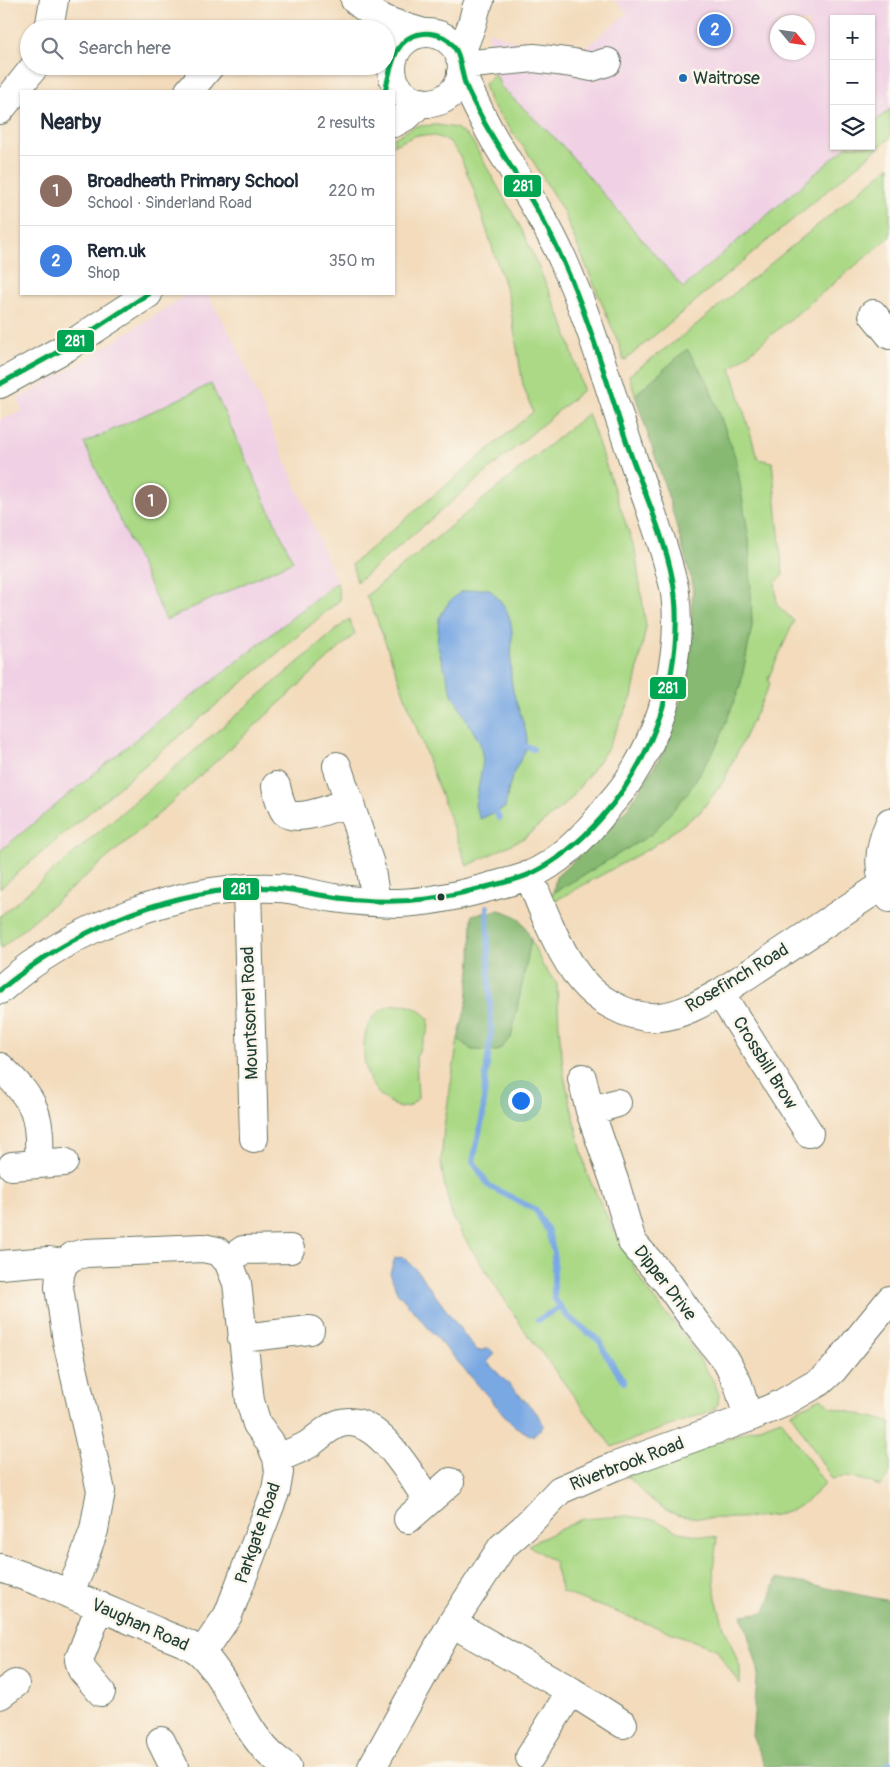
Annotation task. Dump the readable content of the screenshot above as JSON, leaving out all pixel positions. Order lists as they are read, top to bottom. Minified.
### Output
{"streets":{"street":["Rosefinch Road","Mountsorrel Road","Crossbill Brow","Dipper Drive","Riverbrook Road","Parkgate Road","Vaughan Road"]},"crossings":[["Rosefinch Road","Crossbill Brow"],["Dipper Drive","Riverbrook Road"],["Parkgate Road","Vaughan Road"]],"places":["Waitrose"],"lines":["transit line 281"],"north":"bottom right","page":{"pins":["2","1"],"map_buttons":["+","−"],"search":"Search here","heading":["Nearby","2 results"],"list":[{"mark":"1","name":"Broadheath Primary School","note":"School · Sinderland Road","value":"220 m"},{"mark":"2","name":"Rem.uk","note":"Shop","value":"350 m"}]}}
